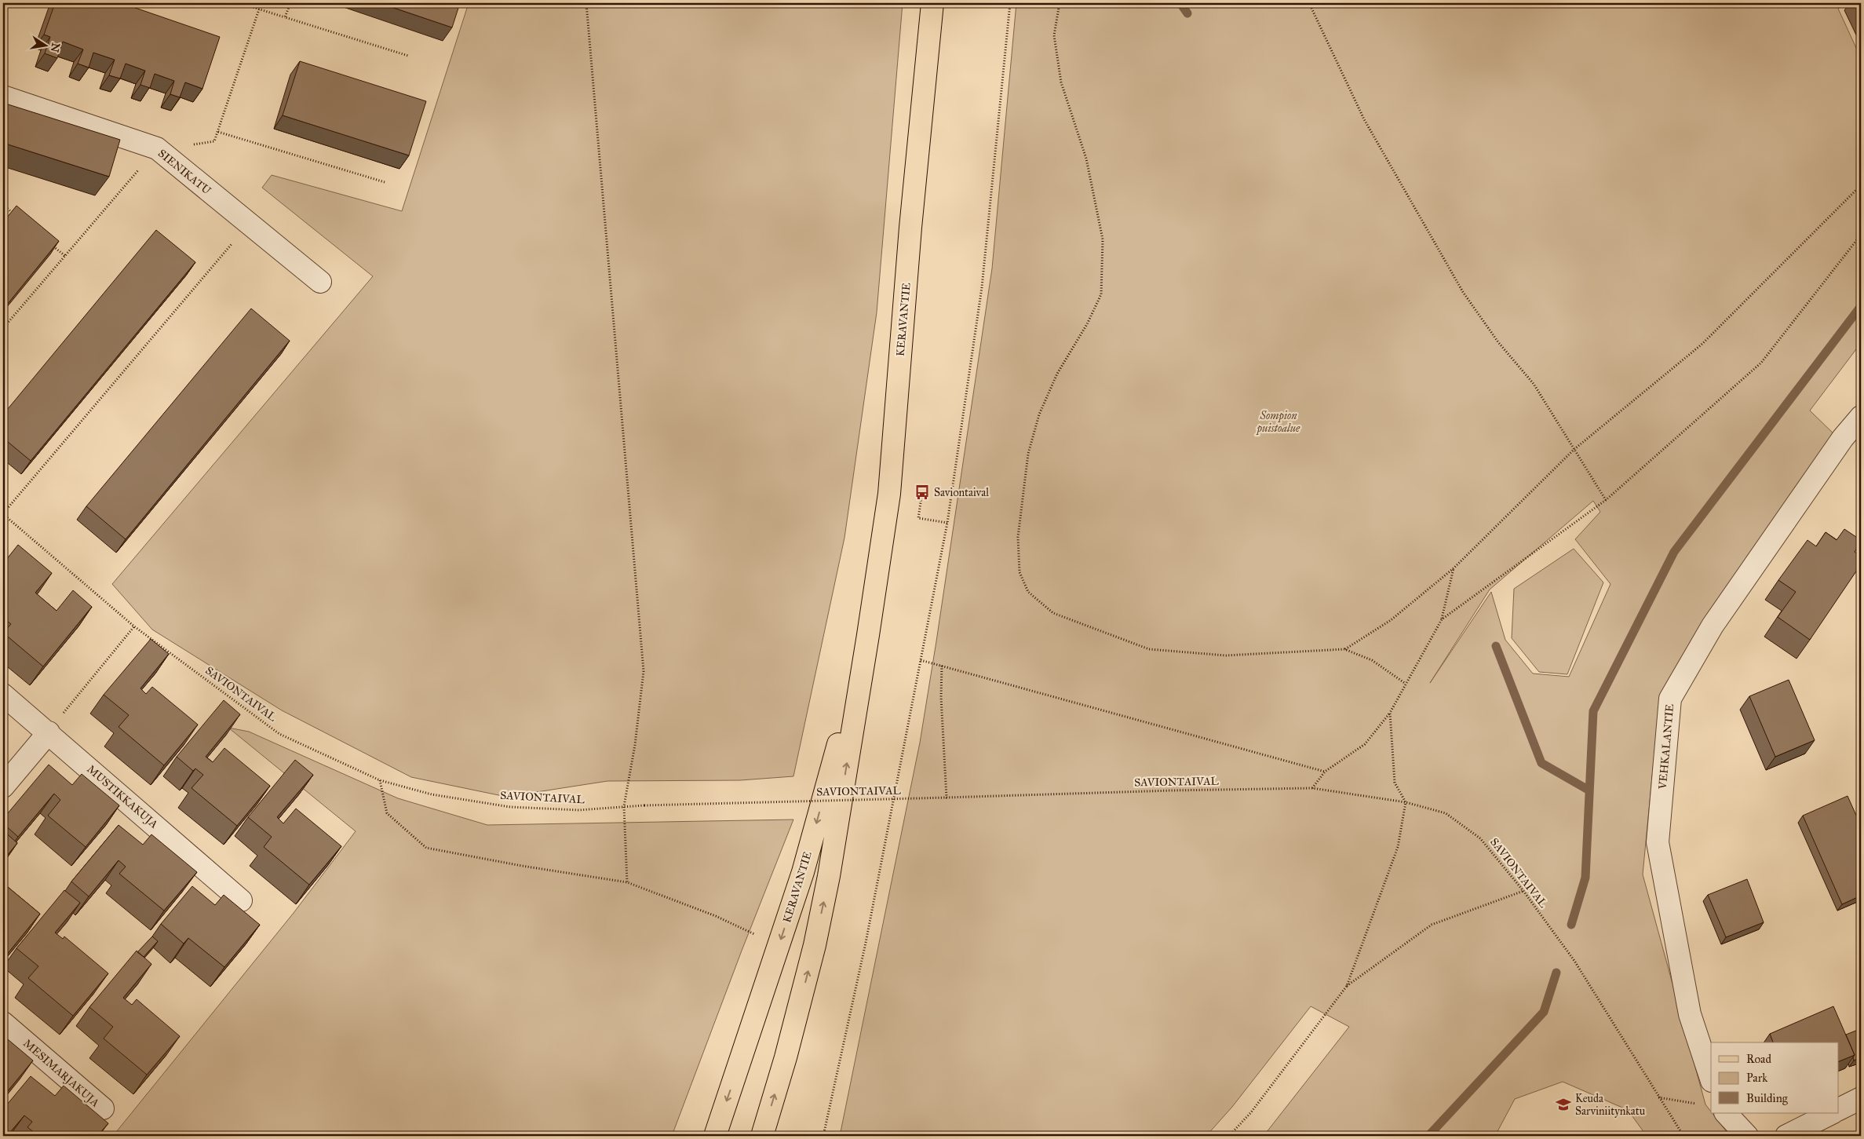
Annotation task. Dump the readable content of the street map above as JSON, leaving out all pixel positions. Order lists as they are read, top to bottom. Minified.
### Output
{"streets":{"main road":["KERAVANTIE"],"street":["SIENIKATU","VEHKALANTIE","MUSTIKKAKUJA","MESIMARJAKUJA"],"path":["SAVIONTAIVAL"]},"parks":["Sompion puistoalue"],"places":{"bus stop":["Saviontaival"],"school or university":["Keuda Sarviniitynkatu"]},"legend":["Road","Park","Building"],"north":"right"}
